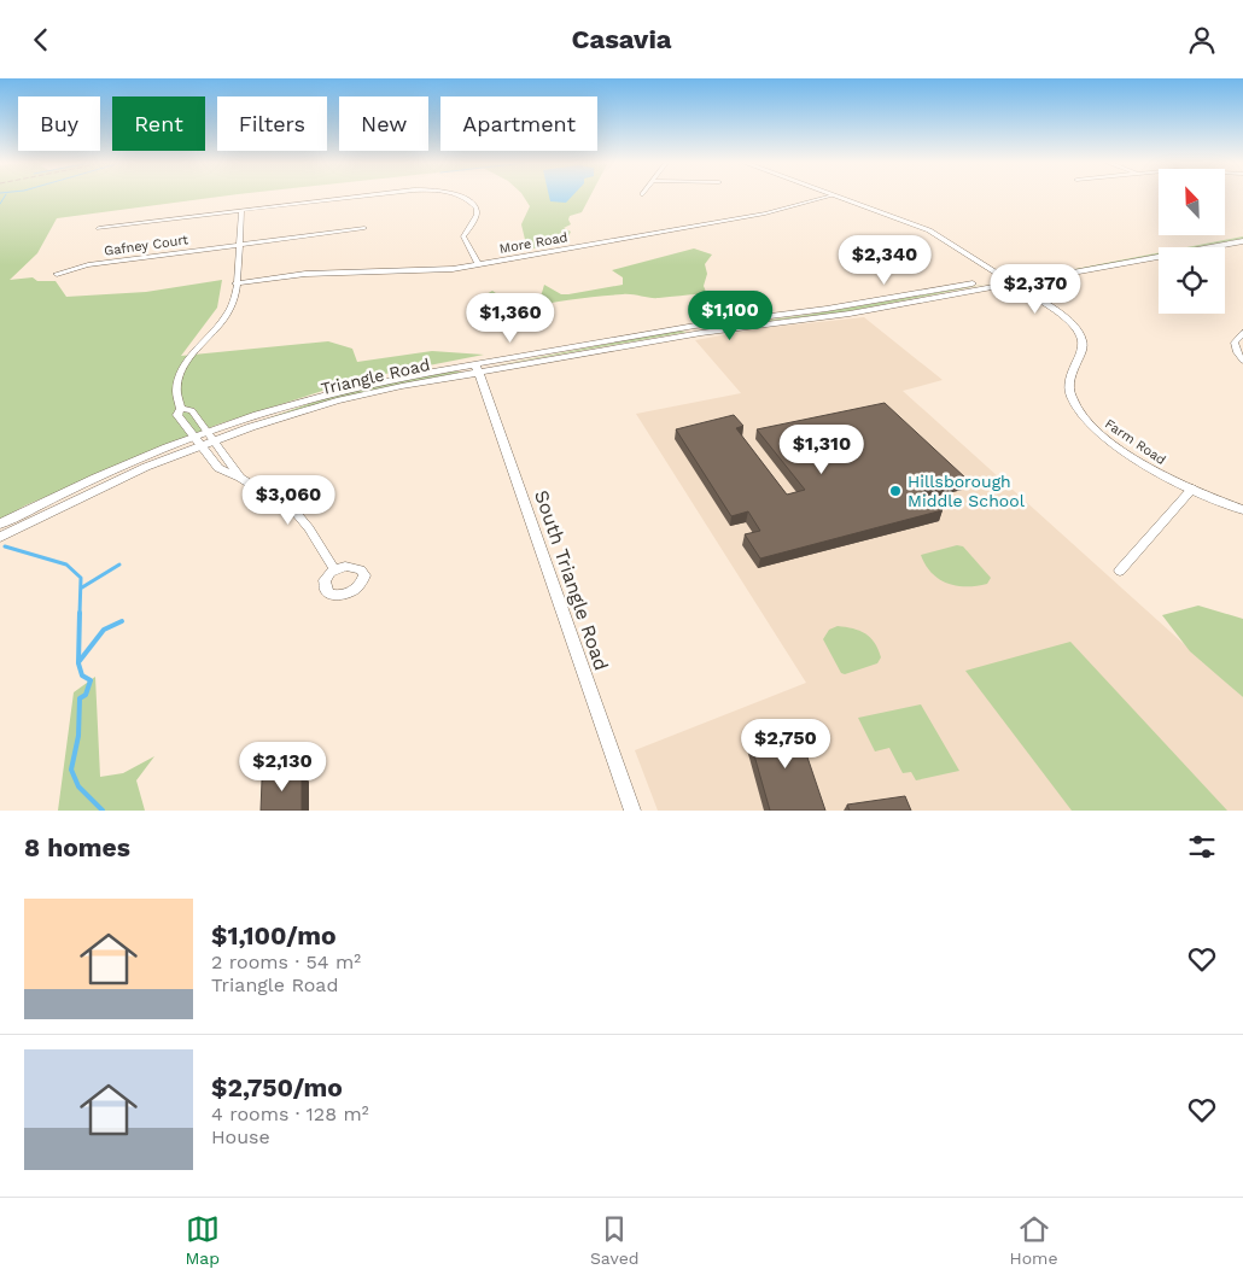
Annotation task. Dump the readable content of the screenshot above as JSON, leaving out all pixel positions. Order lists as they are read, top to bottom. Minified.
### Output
{"streets":{"street":["More Road","Gafney Court","Triangle Road","Farm Road","South Triangle Road"]},"crossings":[["Triangle Road","Farm Road"],["Triangle Road","South Triangle Road"]],"places":["Hillsborough Middle School"],"north":"top left","page":{"header":"Casavia","chip":["Buy","Rent","Filters","New","Apartment"],"price":["$2,340","$2,370","$1,100","$1,360","$1,310","$3,060","$2,750","$2,130"],"heading":"8 homes","list":[{"name":"$1,100/mo","note":"2 rooms · 54 m² · Triangle Road"},{"name":"$2,750/mo","note":"4 rooms · 128 m² · House"}],"tabs":["Map","Saved","Home"]}}
